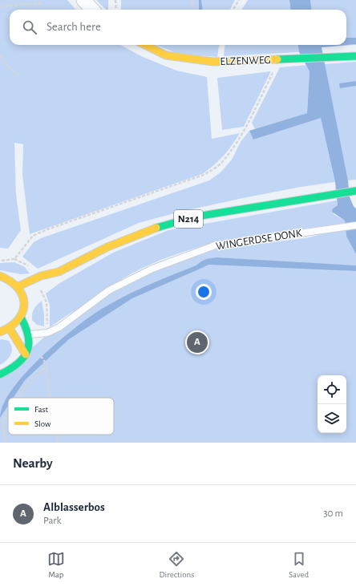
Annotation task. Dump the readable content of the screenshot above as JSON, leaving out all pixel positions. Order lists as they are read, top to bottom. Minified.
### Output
{"streets":{"main road":["ELZENWEG","N214"],"lane":["WINGERDSE DONK"]},"legend":["Fast","Slow"],"page":{"search":"Search here","pins":"A","heading":"Nearby","list":[{"mark":"A","name":"Alblasserbos","note":"Park","value":"30 m"}],"nav":["Map","Directions","Saved"]}}
